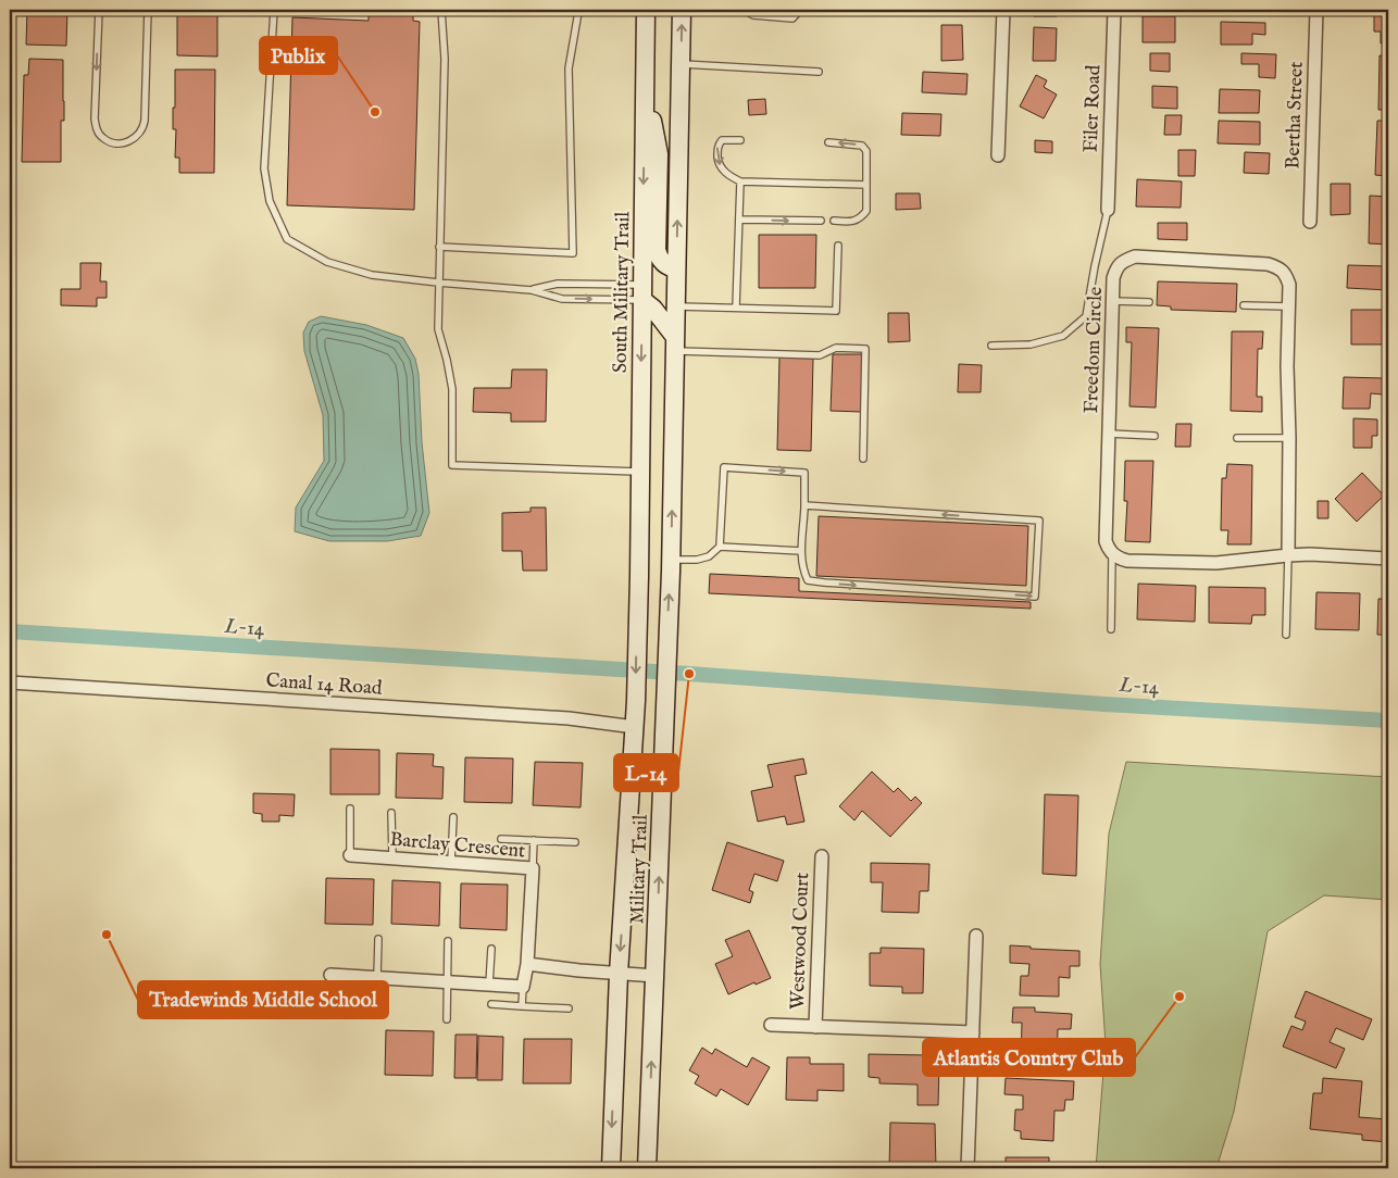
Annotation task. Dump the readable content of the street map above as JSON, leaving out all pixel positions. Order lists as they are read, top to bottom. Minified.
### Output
{"streets":{"main road":["South Military Trail","Military Trail"],"street":["Filer Road","Bertha Street","Freedom Circle","Canal 14 Road","Barclay Crescent","Westwood Court"]},"crossings":[["South Military Trail","Military Trail"],["Canal 14 Road","Military Trail"]],"water":["L-14"],"places":["Publix","L-14","Tradewinds Middle School","Atlantis Country Club"]}
